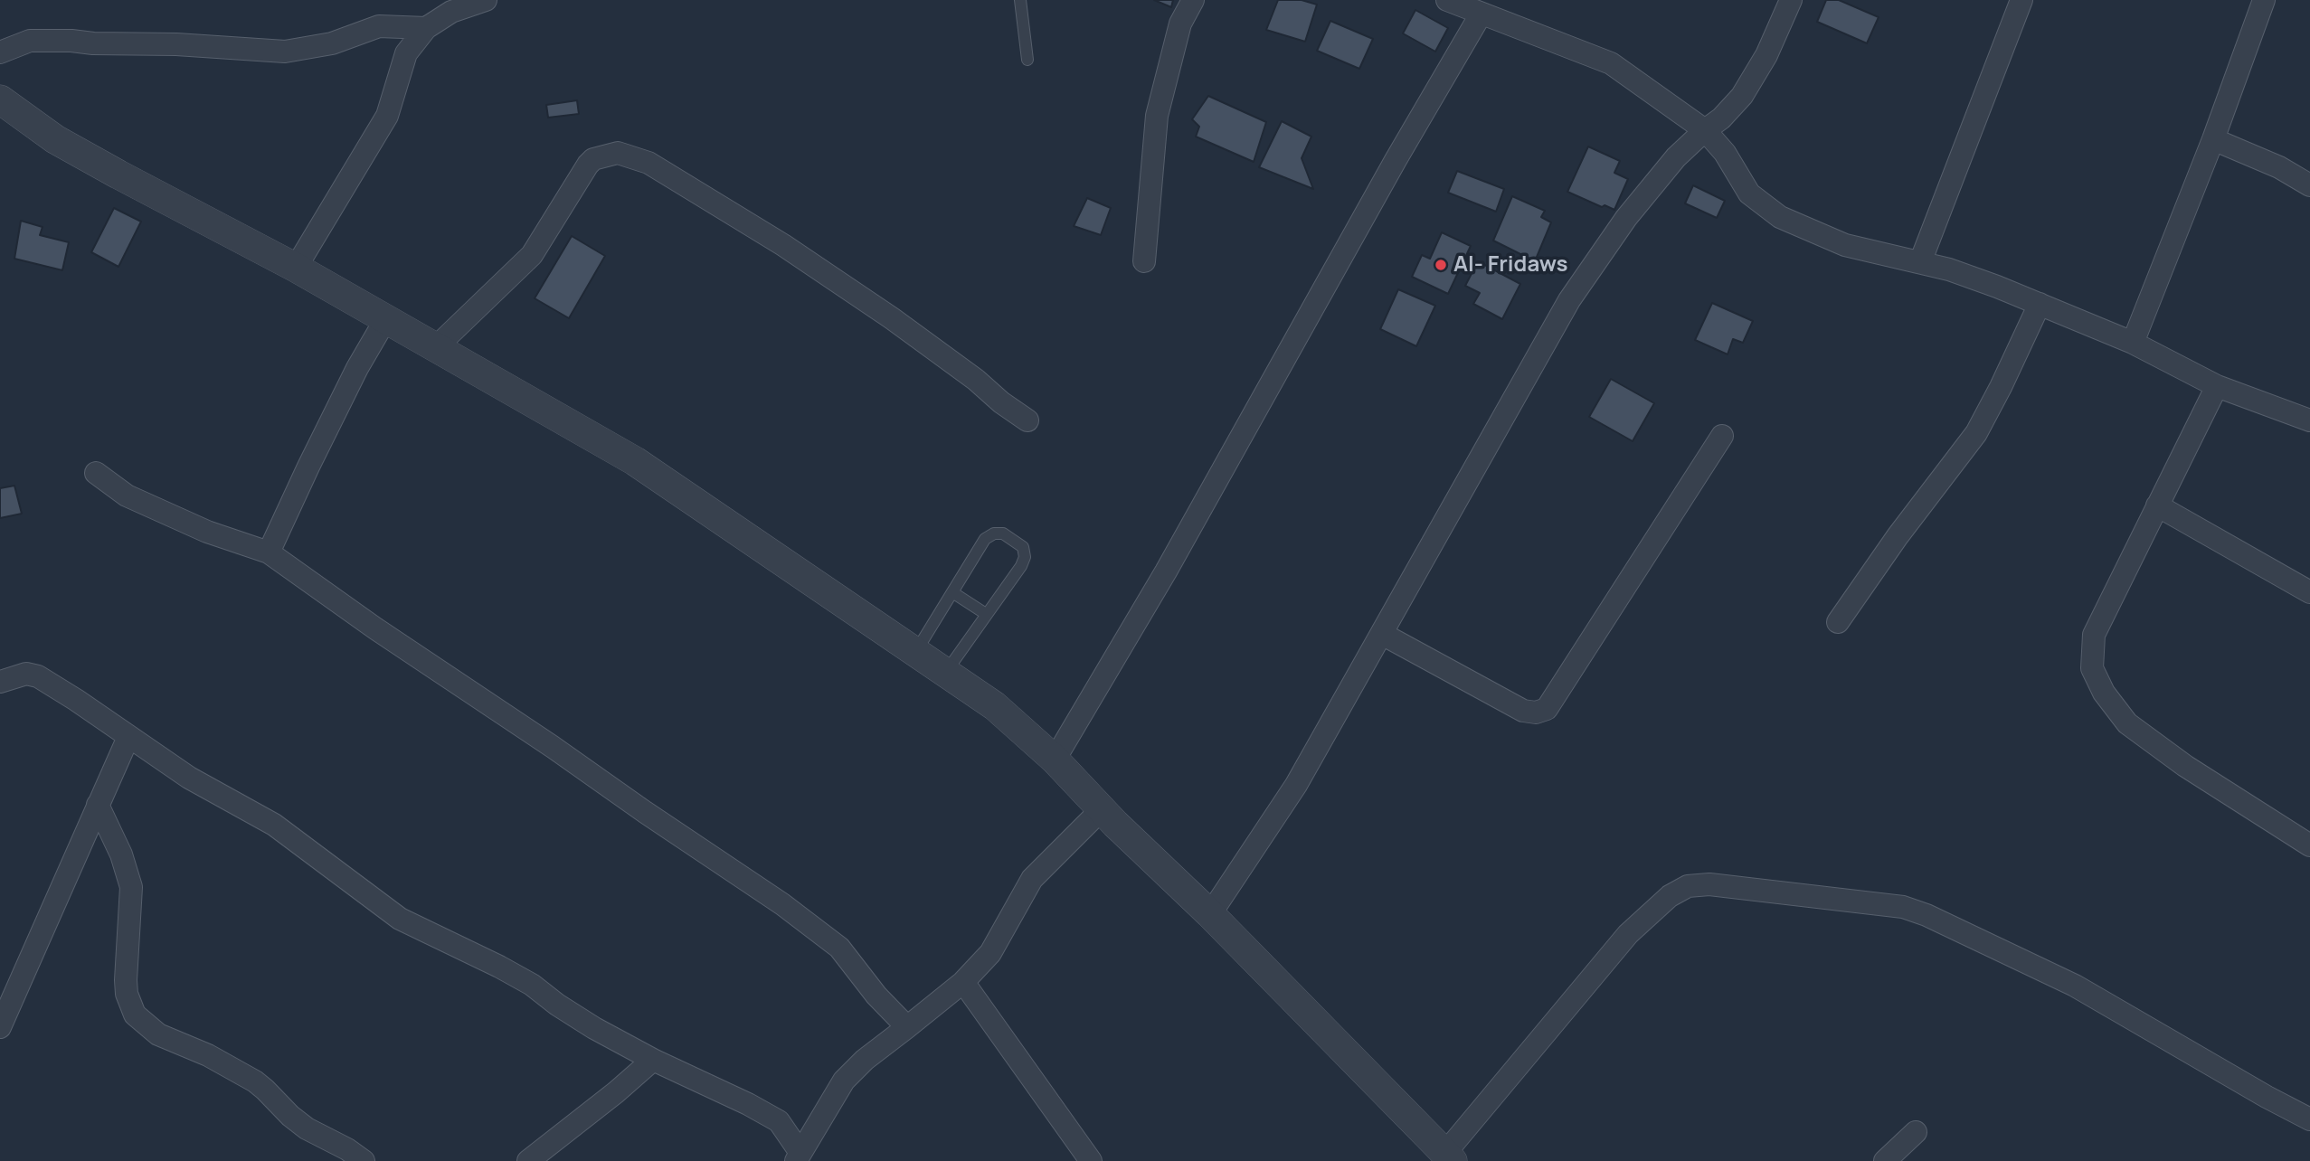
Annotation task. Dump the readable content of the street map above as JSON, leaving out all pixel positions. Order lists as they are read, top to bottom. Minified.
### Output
{"places":["Al- Fridaws"]}
